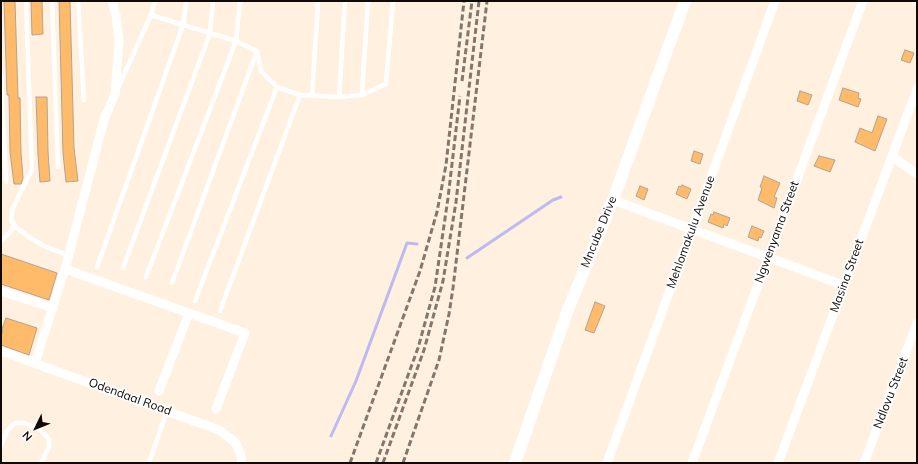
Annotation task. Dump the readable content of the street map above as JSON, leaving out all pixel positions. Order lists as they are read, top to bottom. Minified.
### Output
{"streets":{"street":["Mncube Drive","Mehlomakulu Avenue","Ngwenyama Street","Masina Street","Ndlovu Street","Odendaal Road"]},"north":"bottom left"}
